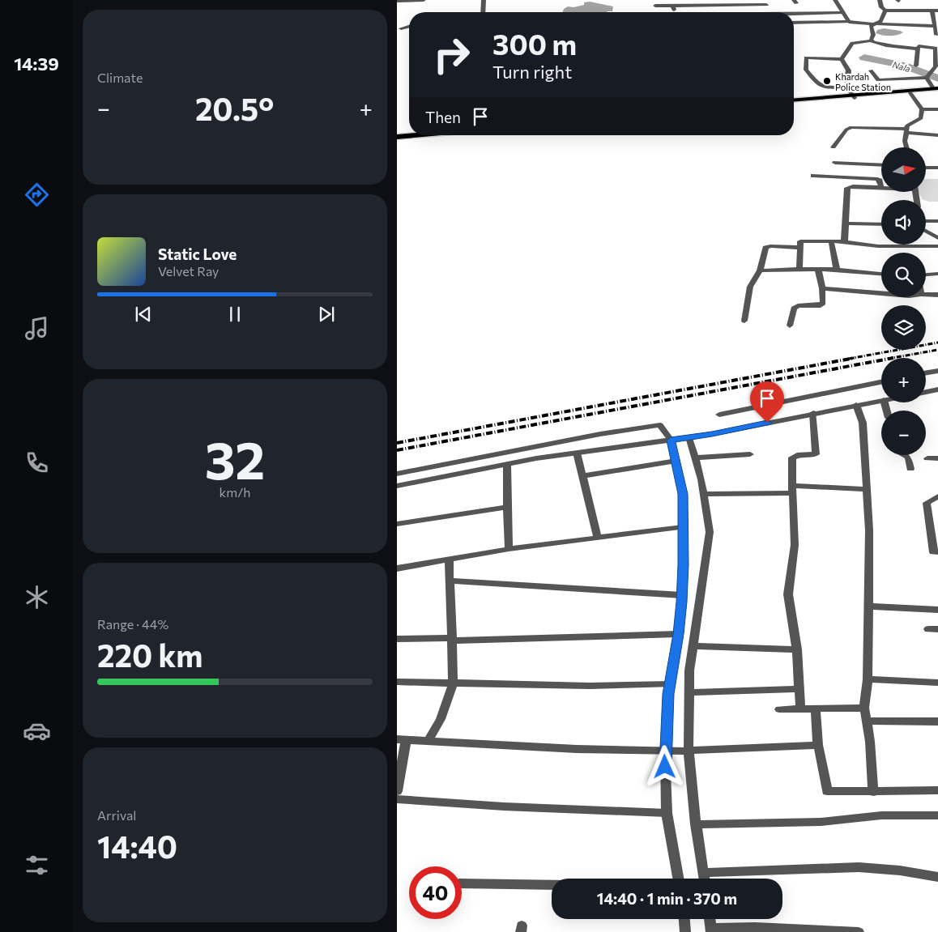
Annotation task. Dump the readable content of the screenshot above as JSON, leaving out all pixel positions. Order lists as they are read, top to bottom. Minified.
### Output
{"water":["Nala"],"places":["Khardah Police Station"],"north":"right","page":{"tabs":"14:39","tile":["Climate",["32","km/h"],["Range · 44%","220 km"],["Arrival","14:40"]],"turn":["300 m","Turn right"],"heat":["−","20.5°","+"],"then":"Then","map_buttons":["+","−"],"song":["Static Love","Velvet Ray"],"limit":"40","trip":"14:40 · 1 min · 370 m"}}
